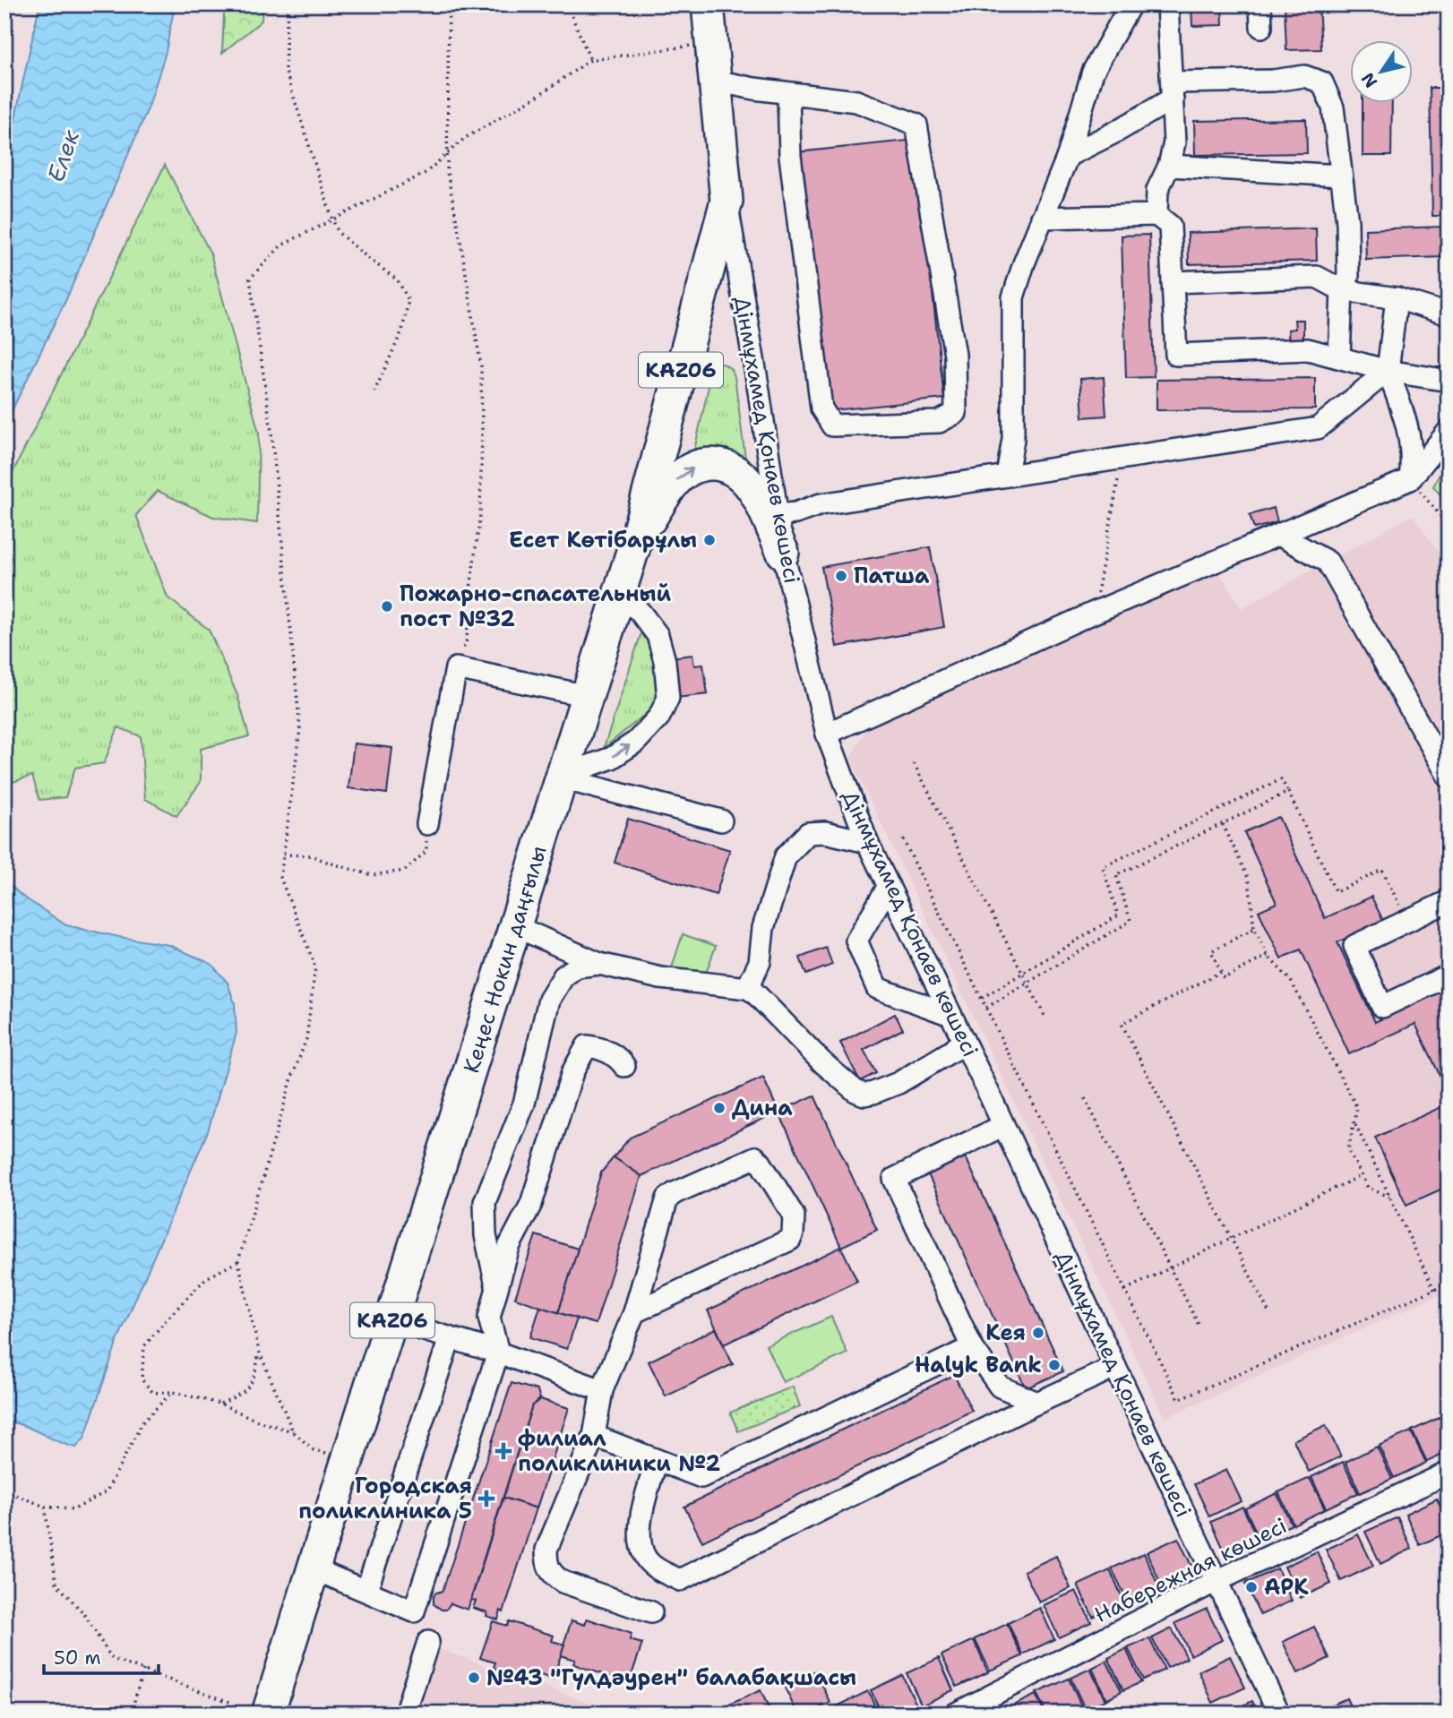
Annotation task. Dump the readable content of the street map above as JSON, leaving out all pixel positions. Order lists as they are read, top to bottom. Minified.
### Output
{"streets":{"highway":["KАZ06","Дінмұхамед Қонаев көшесі","Кеңес Нокин даңғылы"],"street":["Набережная көшесі"]},"crossings":[["Дінмұхамед Қонаев көшесі","Кеңес Нокин даңғылы"],["Дінмұхамед Қонаев көшесі","Набережная көшесі"]],"water":["Елек"],"places":{"other":["Есет Көтібарұлы","Патша","Пожарно-спасательный пост №32","Дина","Кея","Halyk Bank","АРК","№43 \"Гүлдәурен\" балабақшасы"],"health":["филиал поликлиники №2","Городская поликлиника 5"]},"scale_bar":"50 m","north":"bottom left"}
